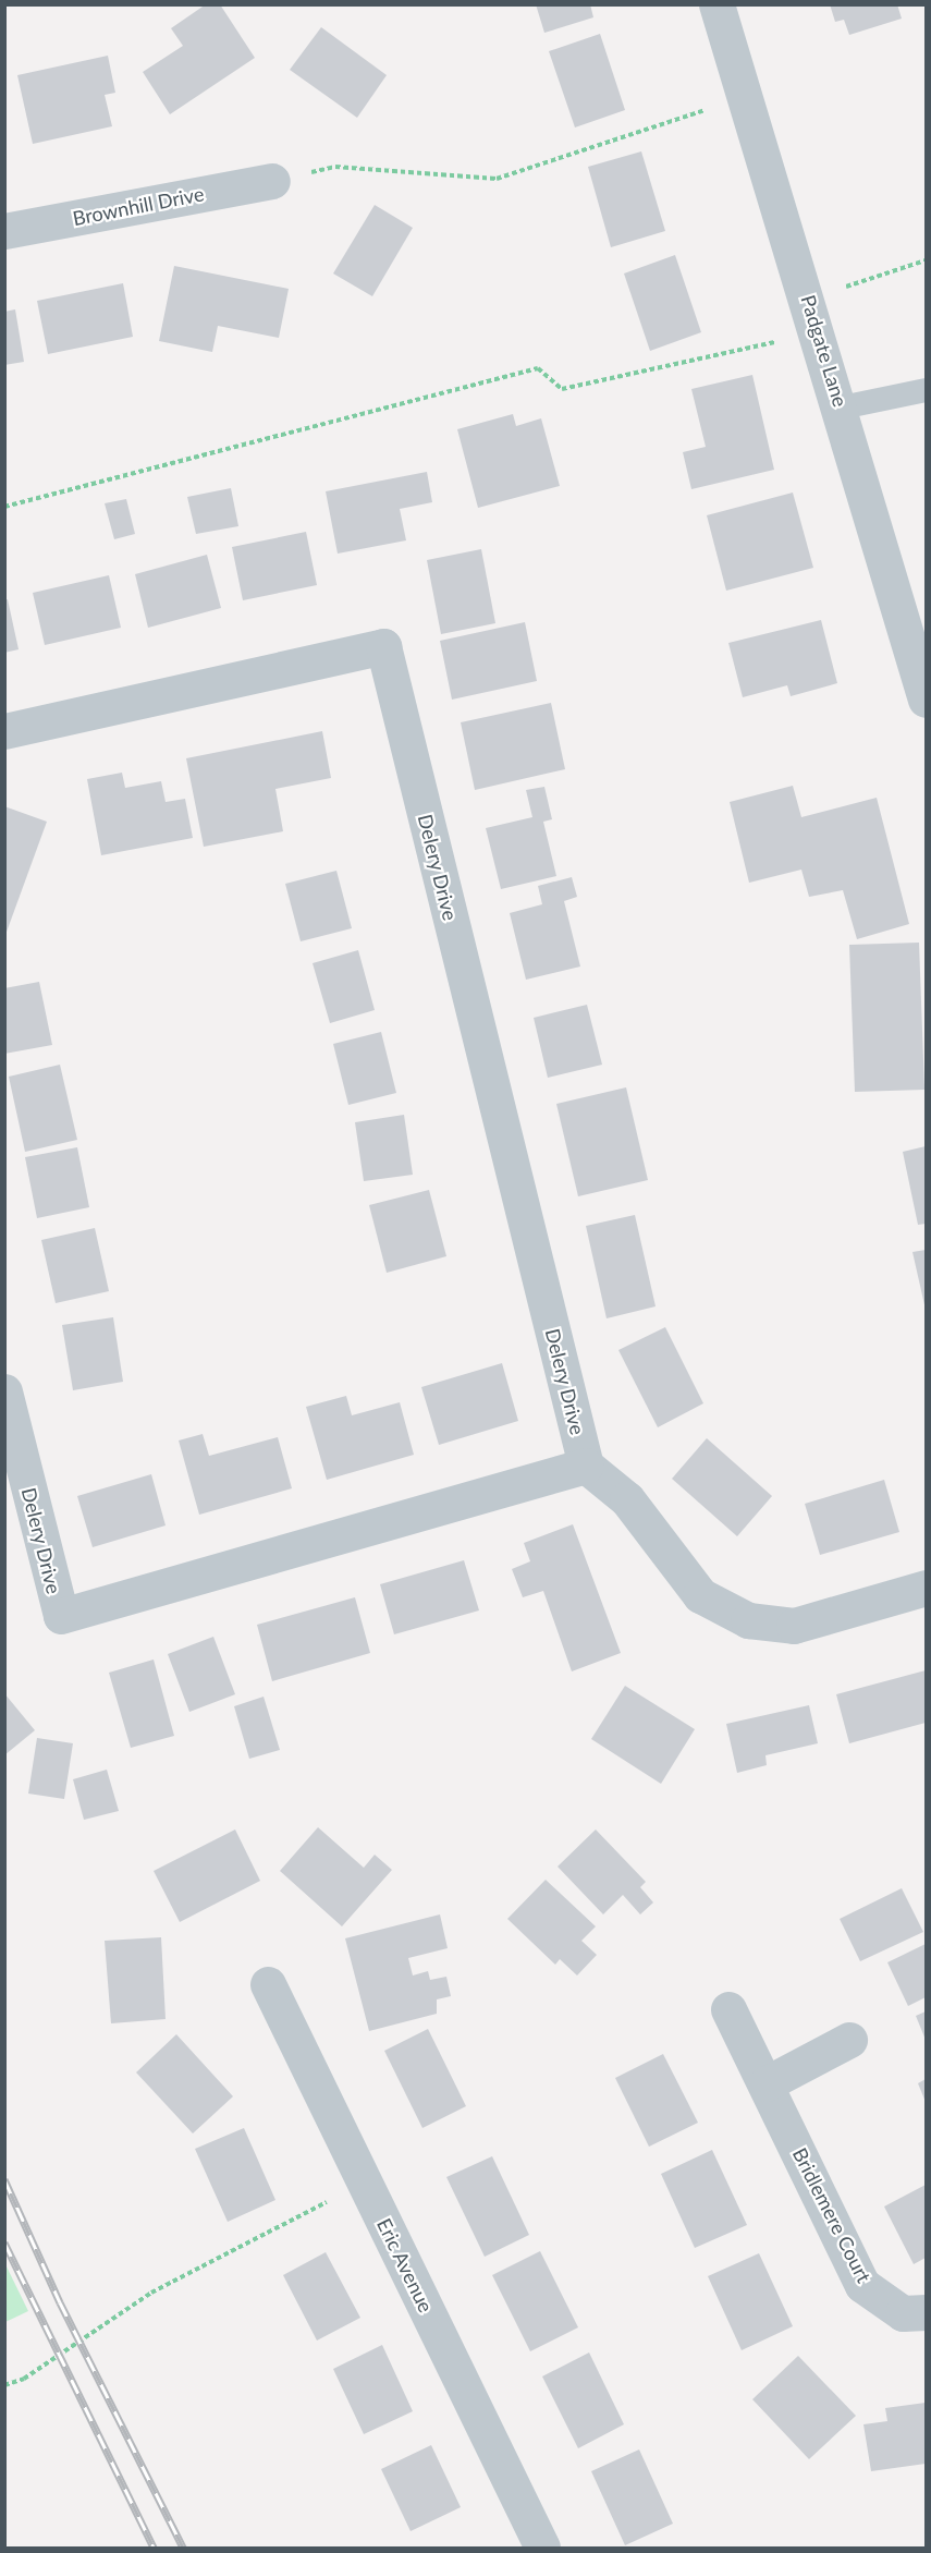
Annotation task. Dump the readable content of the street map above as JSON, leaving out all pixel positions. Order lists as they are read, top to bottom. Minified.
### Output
{"streets":{"street":["Brownhill Drive","Padgate Lane","Delery Drive","Bridlemere Court","Eric Avenue"]}}
